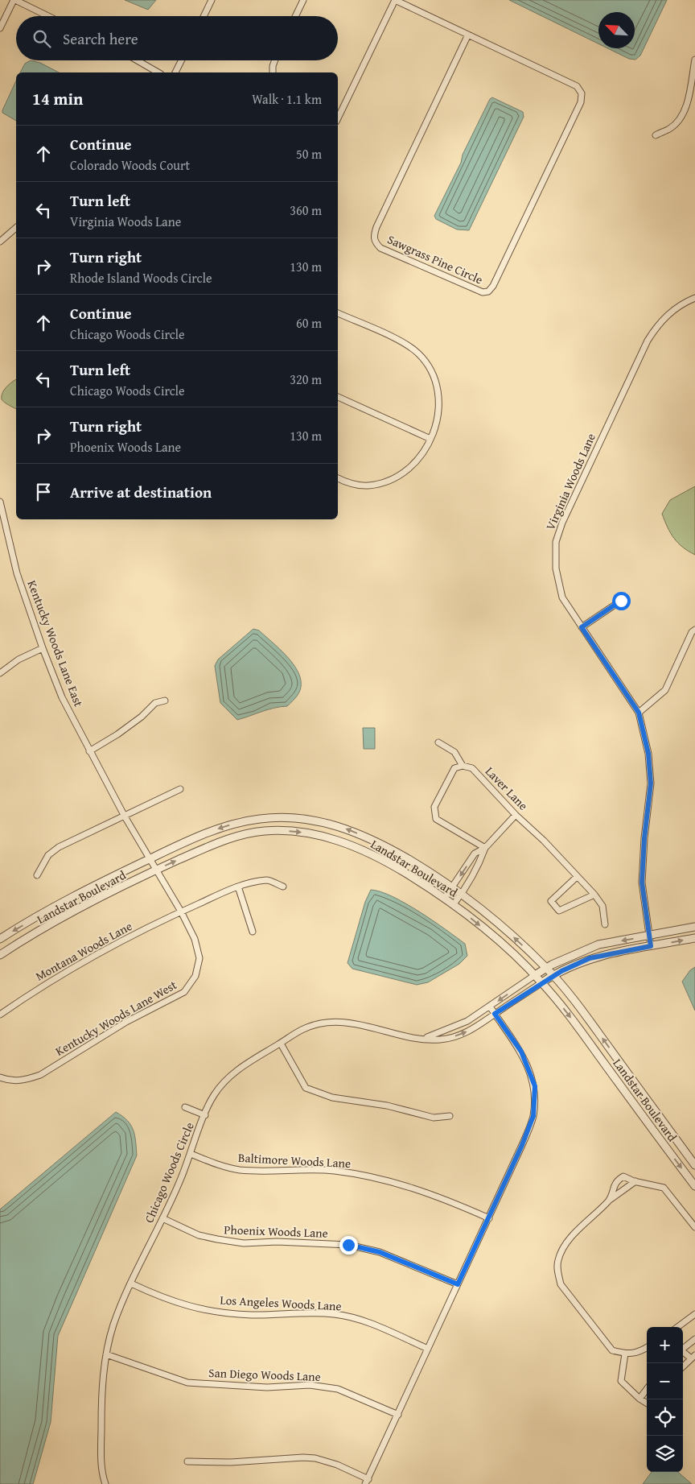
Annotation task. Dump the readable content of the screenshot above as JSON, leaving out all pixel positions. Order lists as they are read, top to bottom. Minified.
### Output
{"streets":{"street":["Sawgrass Pine Circle","Virginia Woods Lane","Kentucky Woods Lane East","Laver Lane","Landstar Boulevard","Montana Woods Lane","Kentucky Woods Lane West","Baltimore Woods Lane","Chicago Woods Circle","Phoenix Woods Lane","Los Angeles Woods Lane","San Diego Woods Lane"]},"crossings":[["Kentucky Woods Lane East","Landstar Boulevard"],["Kentucky Woods Lane East","Kentucky Woods Lane West"],["Landstar Boulevard","Kentucky Woods Lane West"],["Landstar Boulevard","Chicago Woods Circle"],["Montana Woods Lane","Kentucky Woods Lane West"],["Baltimore Woods Lane","Chicago Woods Circle"],["Chicago Woods Circle","Phoenix Woods Lane"],["Chicago Woods Circle","Los Angeles Woods Lane"],["Chicago Woods Circle","San Diego Woods Lane"]],"north":"top left","page":{"search":"Search here","heading":["14 min","Walk · 1.1 km"],"list":[["Continue","Colorado Woods Court","50 m"],["Turn left","Virginia Woods Lane","360 m"],["Turn right","Rhode Island Woods Circle","130 m"],["Continue","Chicago Woods Circle","60 m"],["Turn left","Chicago Woods Circle","320 m"],["Turn right","Phoenix Woods Lane","130 m"],"Arrive at destination"],"map_buttons":["+","−"]}}
